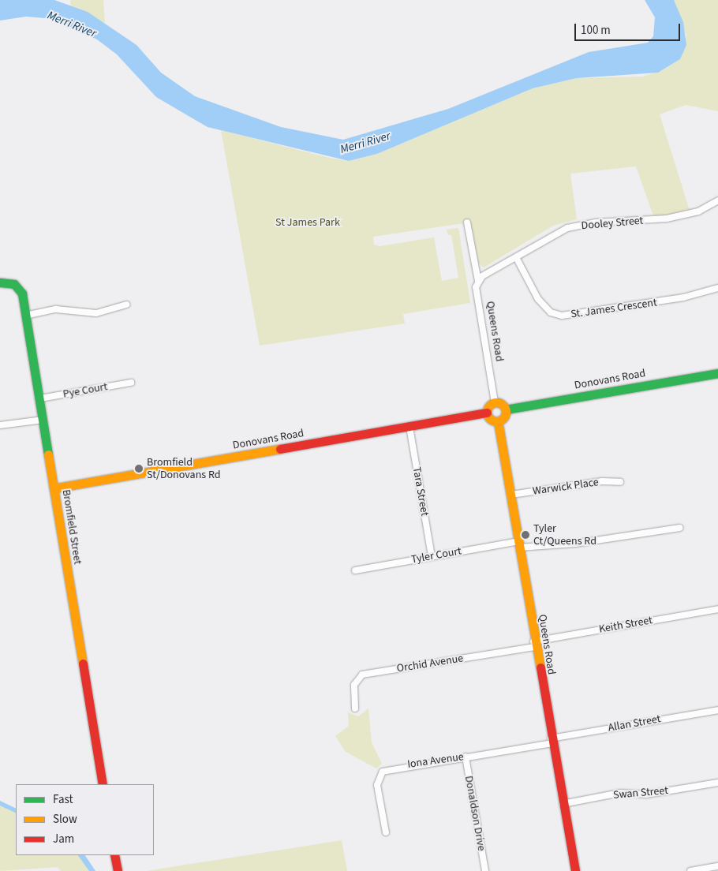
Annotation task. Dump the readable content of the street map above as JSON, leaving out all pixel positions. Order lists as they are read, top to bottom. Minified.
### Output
{"streets":{"street":["Dooley Street","St. James Crescent","Queens Road","Donovans Road","Pye Court","Warwick Place","Tara Street","Bromfield Street","Tyler Court","Keith Street","Orchid Avenue","Allan Street","Iona Avenue","Swan Street","Donaldson Drive"]},"crossings":[["Dooley Street","St. James Crescent"],["Dooley Street","Queens Road"],["Queens Road","Donovans Road"],["Queens Road","Warwick Place"],["Queens Road","Tyler Court"],["Queens Road","Keith Street"],["Queens Road","Orchid Avenue"],["Queens Road","Allan Street"],["Queens Road","Iona Avenue"],["Queens Road","Swan Street"],["Donovans Road","Tara Street"],["Donovans Road","Bromfield Street"],["Pye Court","Bromfield Street"],["Tara Street","Tyler Court"],["Keith Street","Orchid Avenue"],["Allan Street","Iona Avenue"],["Iona Avenue","Donaldson Drive"]],"water":["Merri River"],"parks":["St James Park"],"places":["Bromfield St/Donovans Rd","Tyler Ct/Queens Rd"],"legend":["Fast","Slow","Jam"],"scale_bar":"100 m"}
